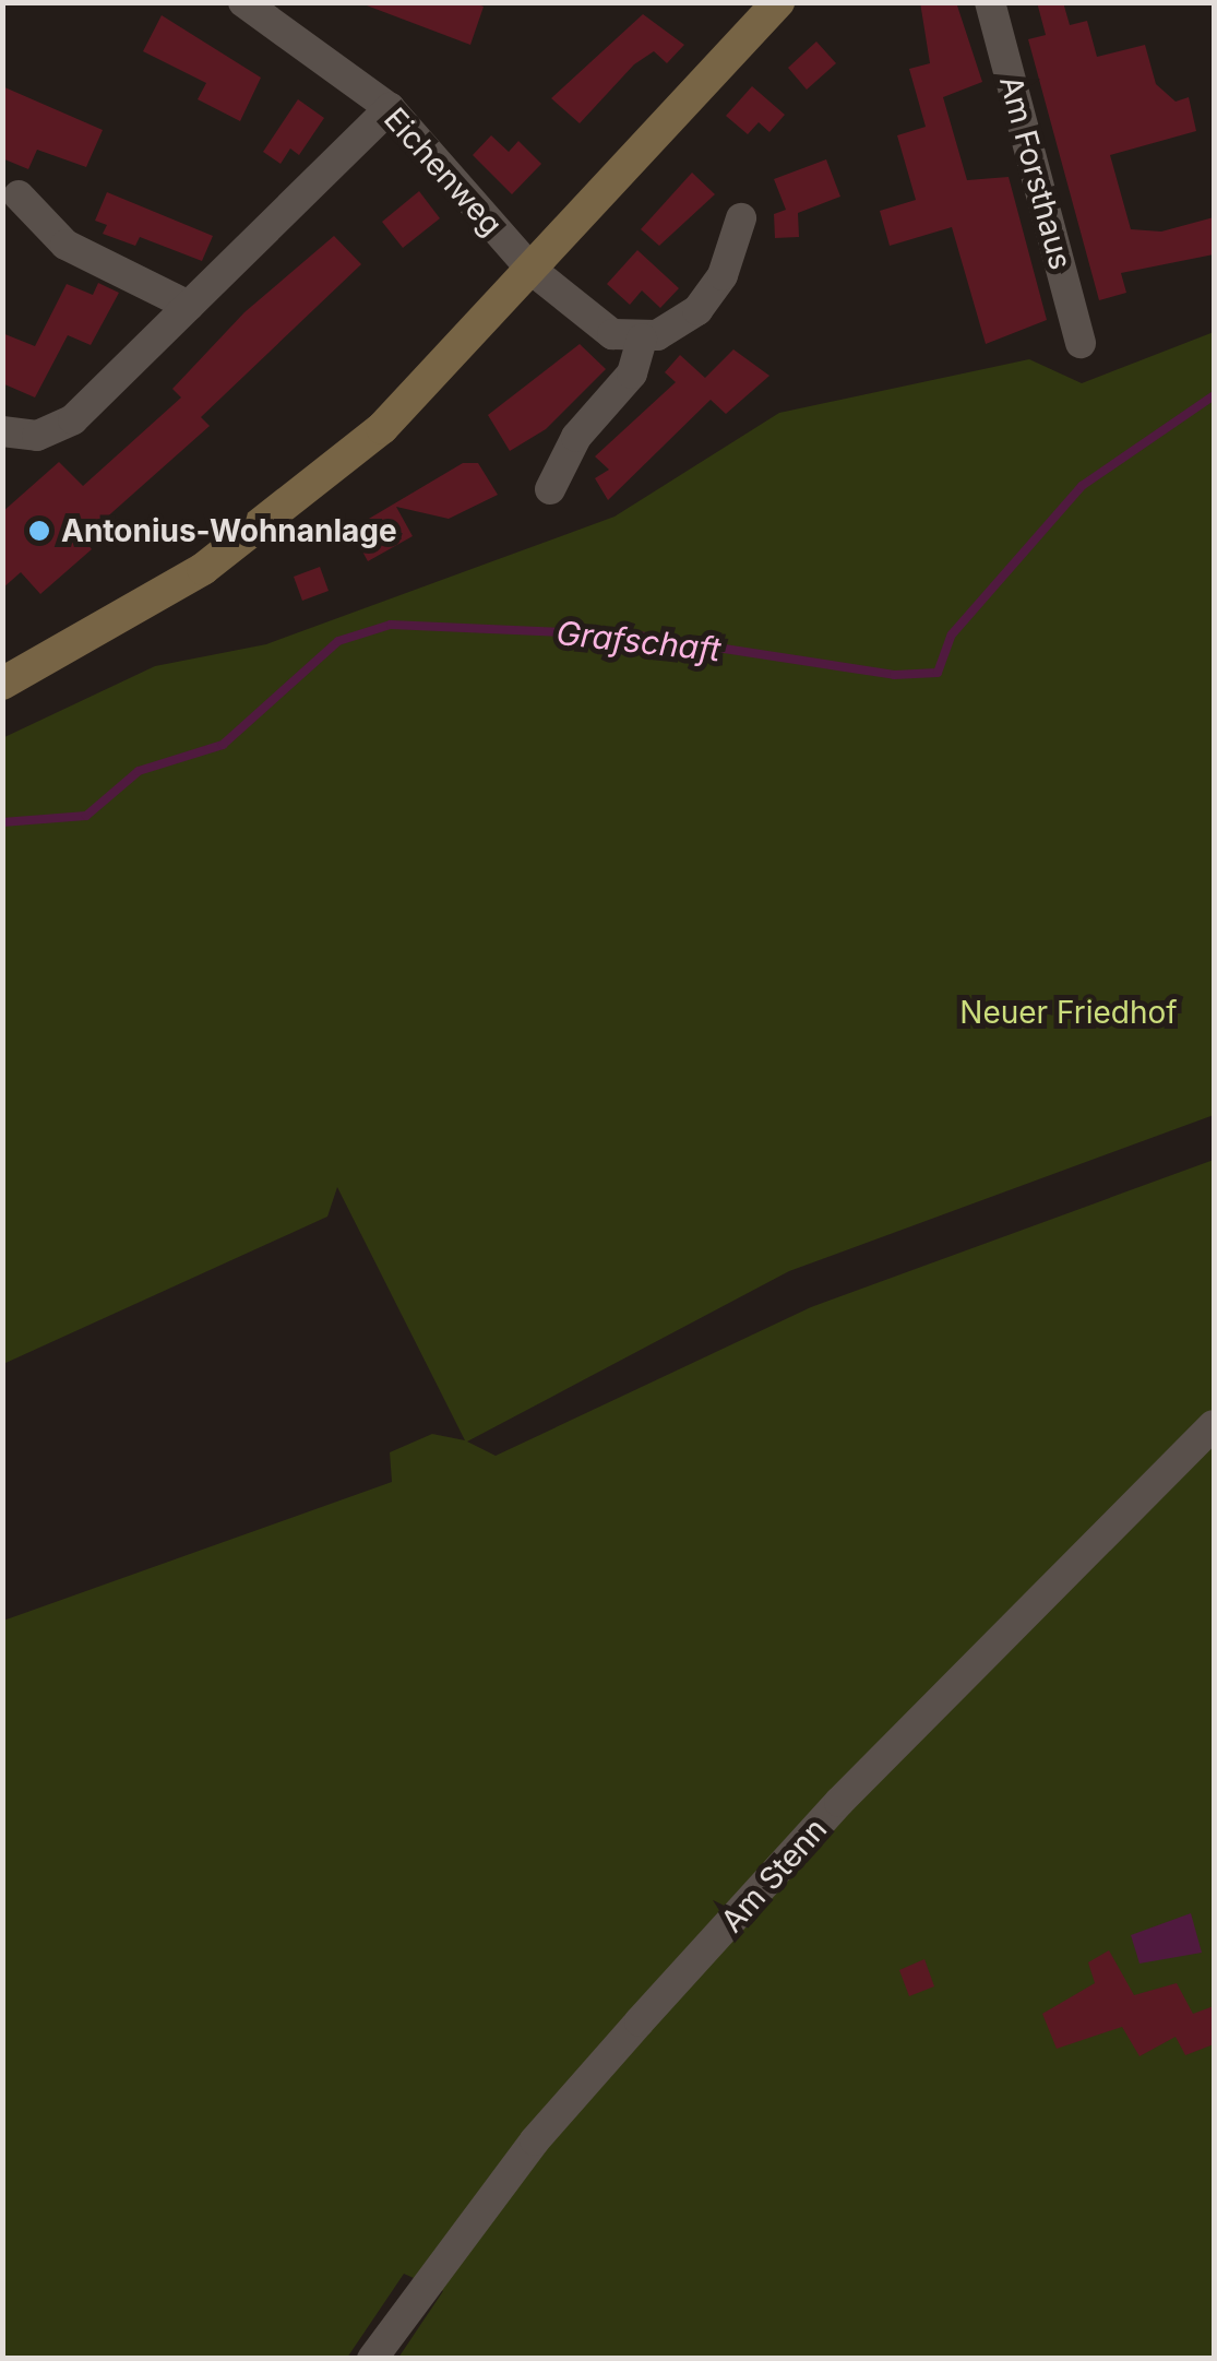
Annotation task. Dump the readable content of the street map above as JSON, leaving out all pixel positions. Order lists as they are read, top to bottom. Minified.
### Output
{"streets":{"street":["Eichenweg","Am Forsthaus","Am Stenn"]},"water":["Grafschaft"],"parks":["Neuer Friedhof"],"places":["Antonius-Wohnanlage"]}
